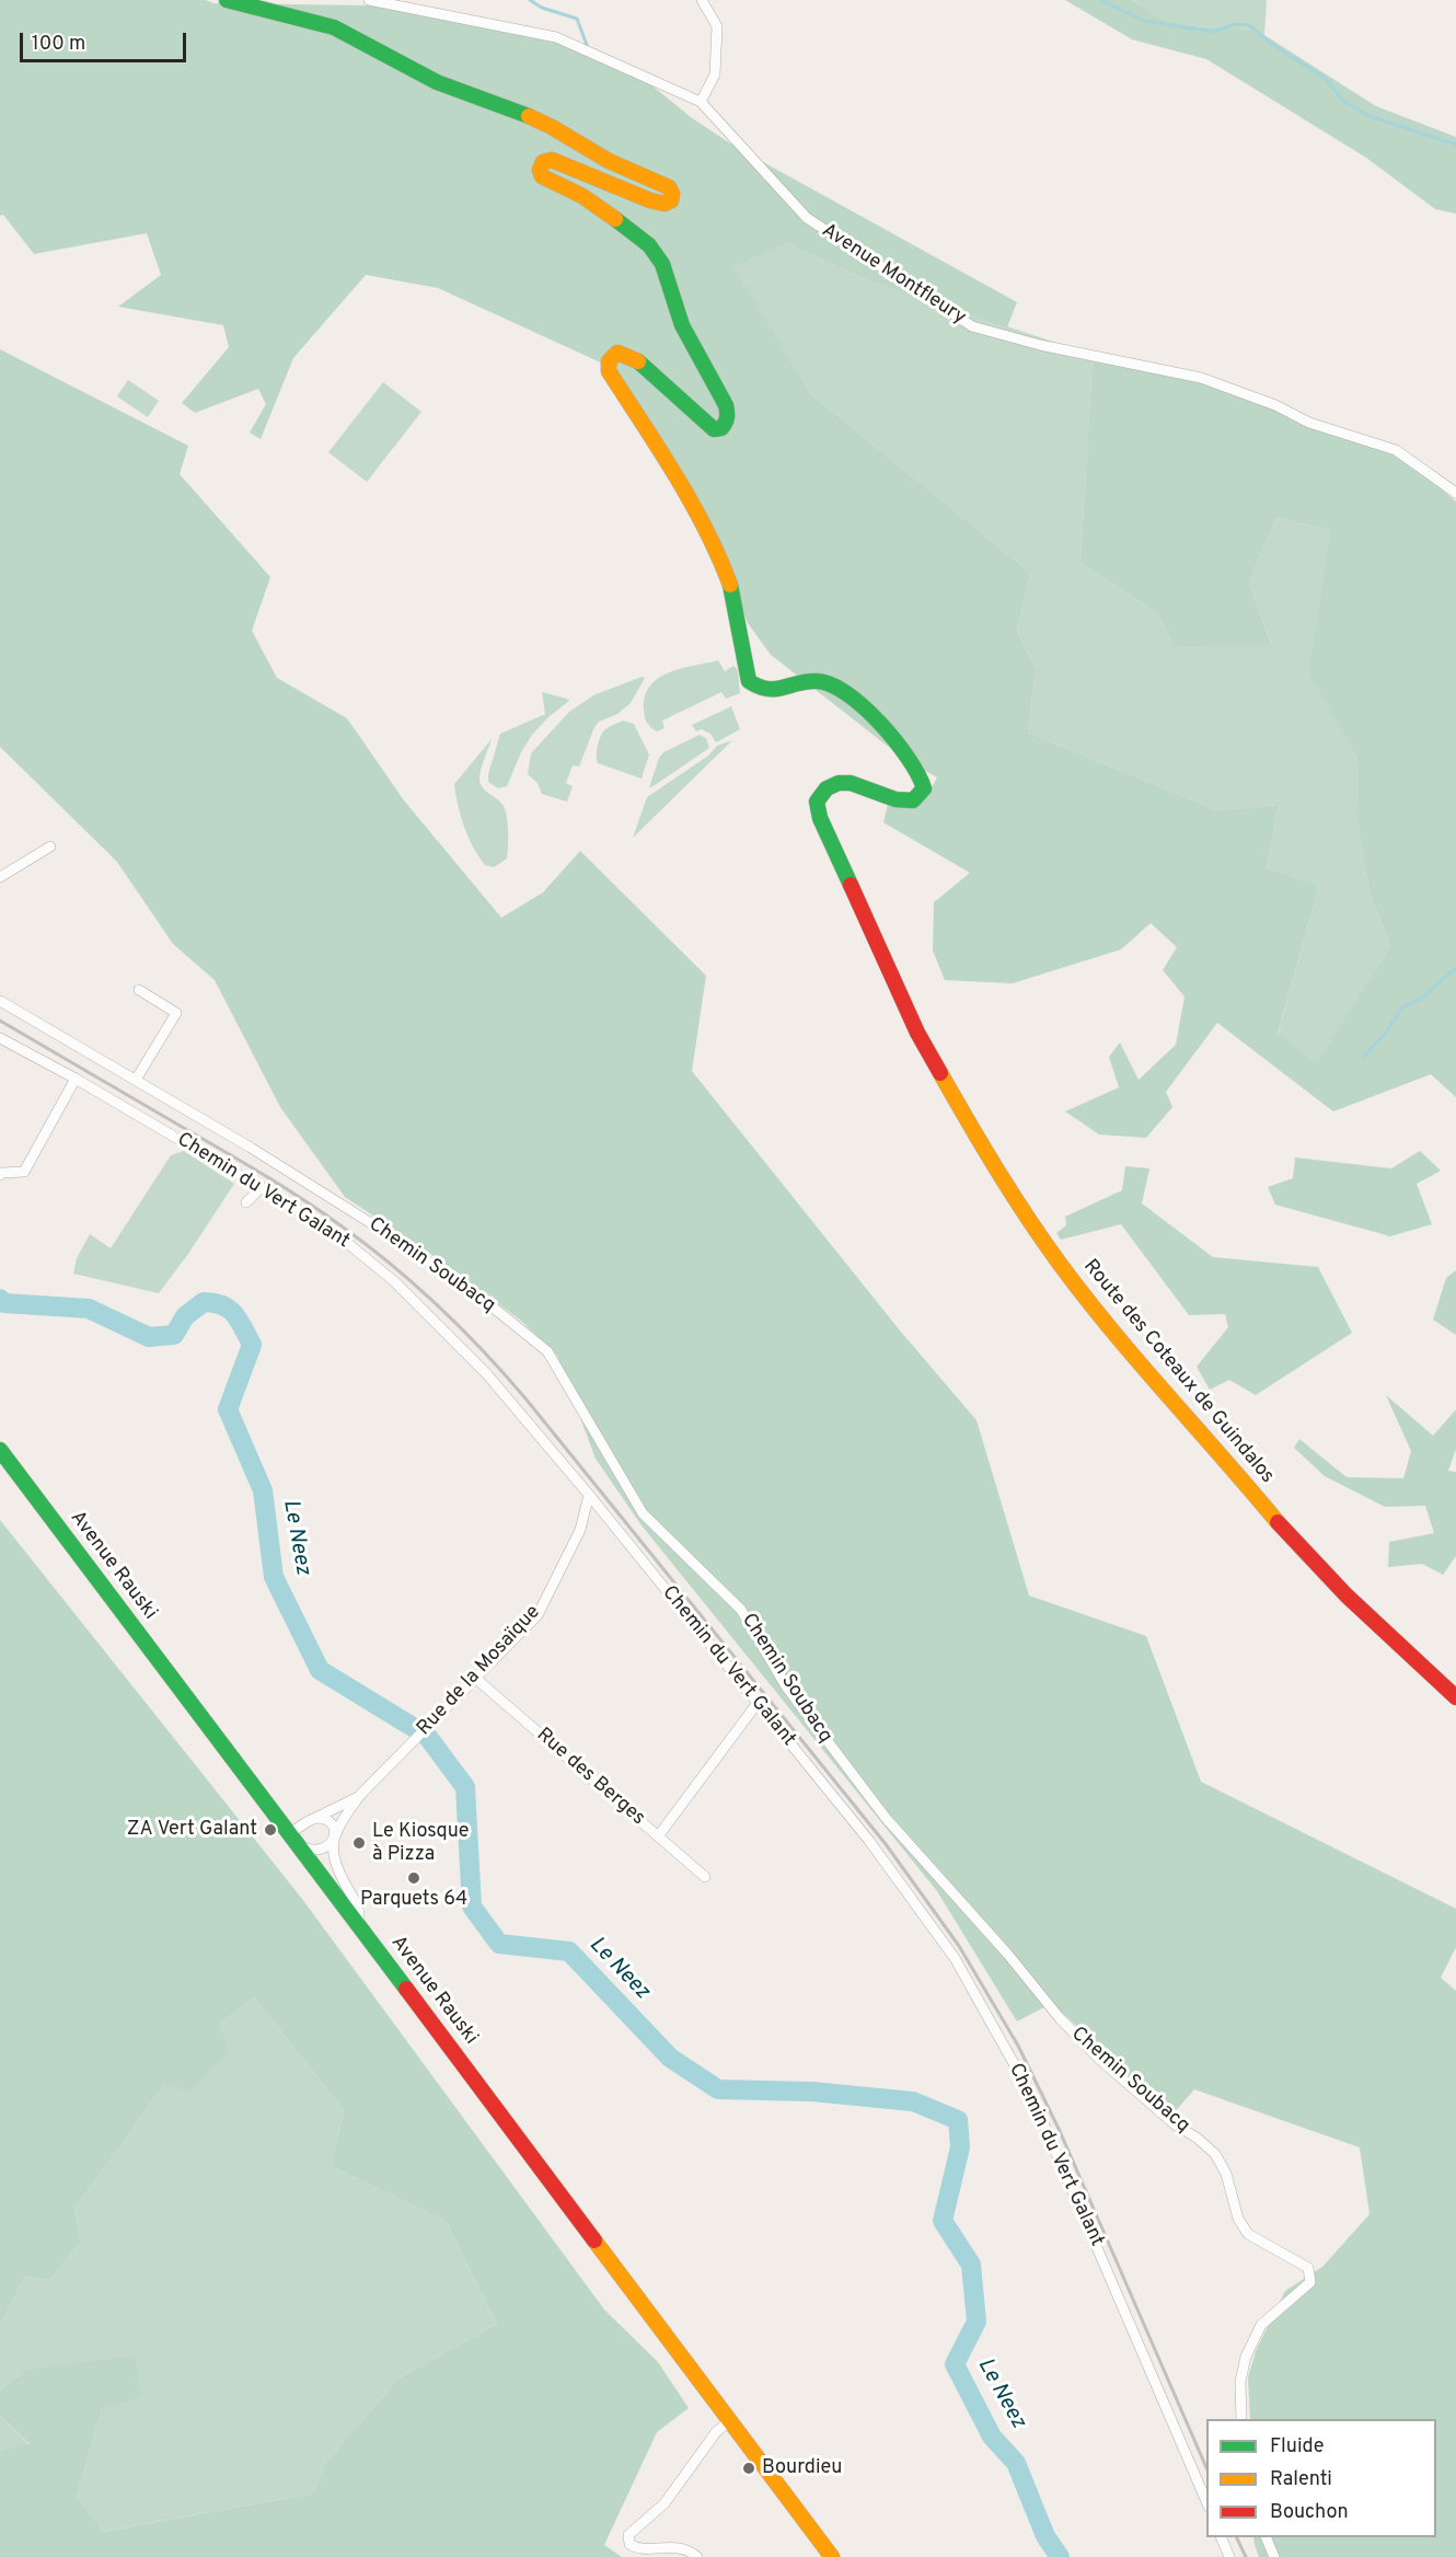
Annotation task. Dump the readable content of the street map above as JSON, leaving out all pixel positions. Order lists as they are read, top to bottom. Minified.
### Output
{"streets":{"street":["Avenue Montfleury","Chemin du Vert Galant","Chemin Soubacq","Route des Coteaux de Guindalos","Avenue Rauski","Rue de la Mosaïque","Rue des Berges"]},"crossings":[["Chemin du Vert Galant","Rue de la Mosaïque"],["Avenue Rauski","Rue de la Mosaïque"],["Rue de la Mosaïque","Rue des Berges"]],"water":["Le Neez"],"places":["ZA Vert Galant","Le Kiosque à Pizza","Parquets 64","Bourdieu"],"legend":["Fluide","Ralenti","Bouchon"],"scale_bar":"100 m"}
